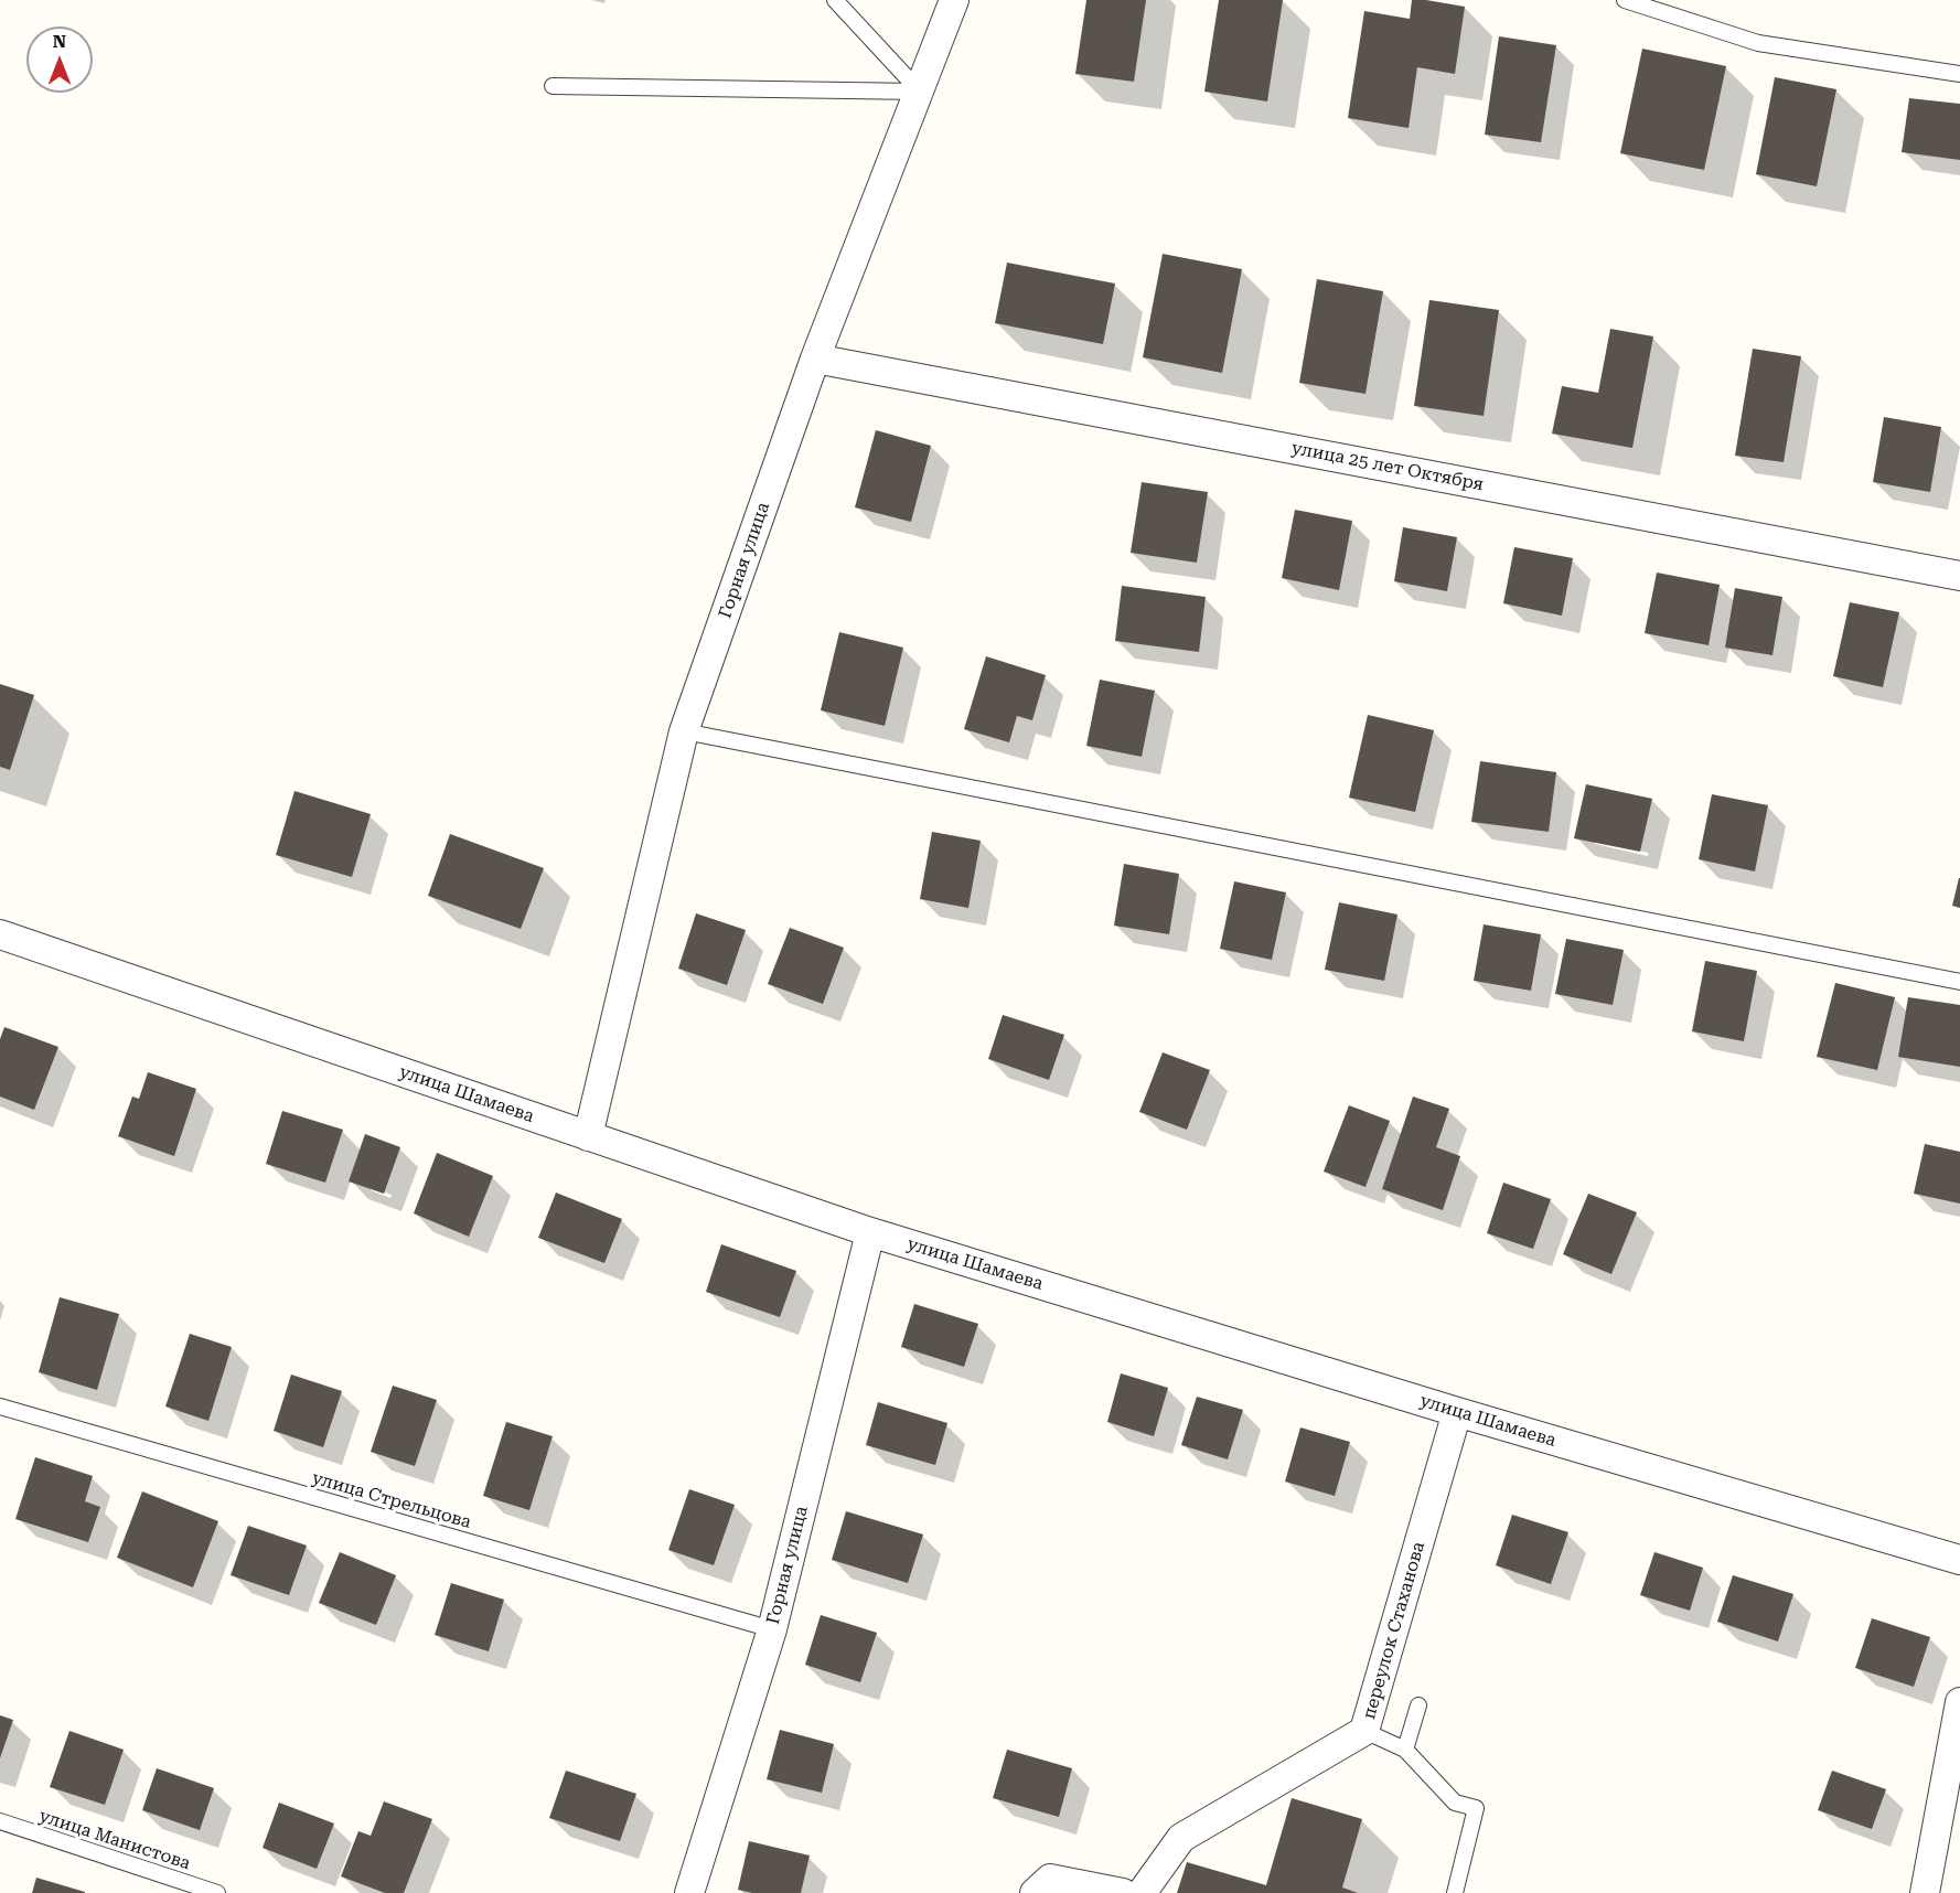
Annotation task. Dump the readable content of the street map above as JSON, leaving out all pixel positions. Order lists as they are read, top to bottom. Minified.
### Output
{"streets":{"street":["улица 25 лет Октября","Горная улица","улица Шамаева","переулок Стаханова"],"lane":["улица Стрельцова","улица Манистова"]},"crossings":[["улица 25 лет Октября","Горная улица"],["Горная улица","улица Шамаева"],["Горная улица","улица Стрельцова"],["улица Шамаева","переулок Стаханова"]],"north":"top"}
